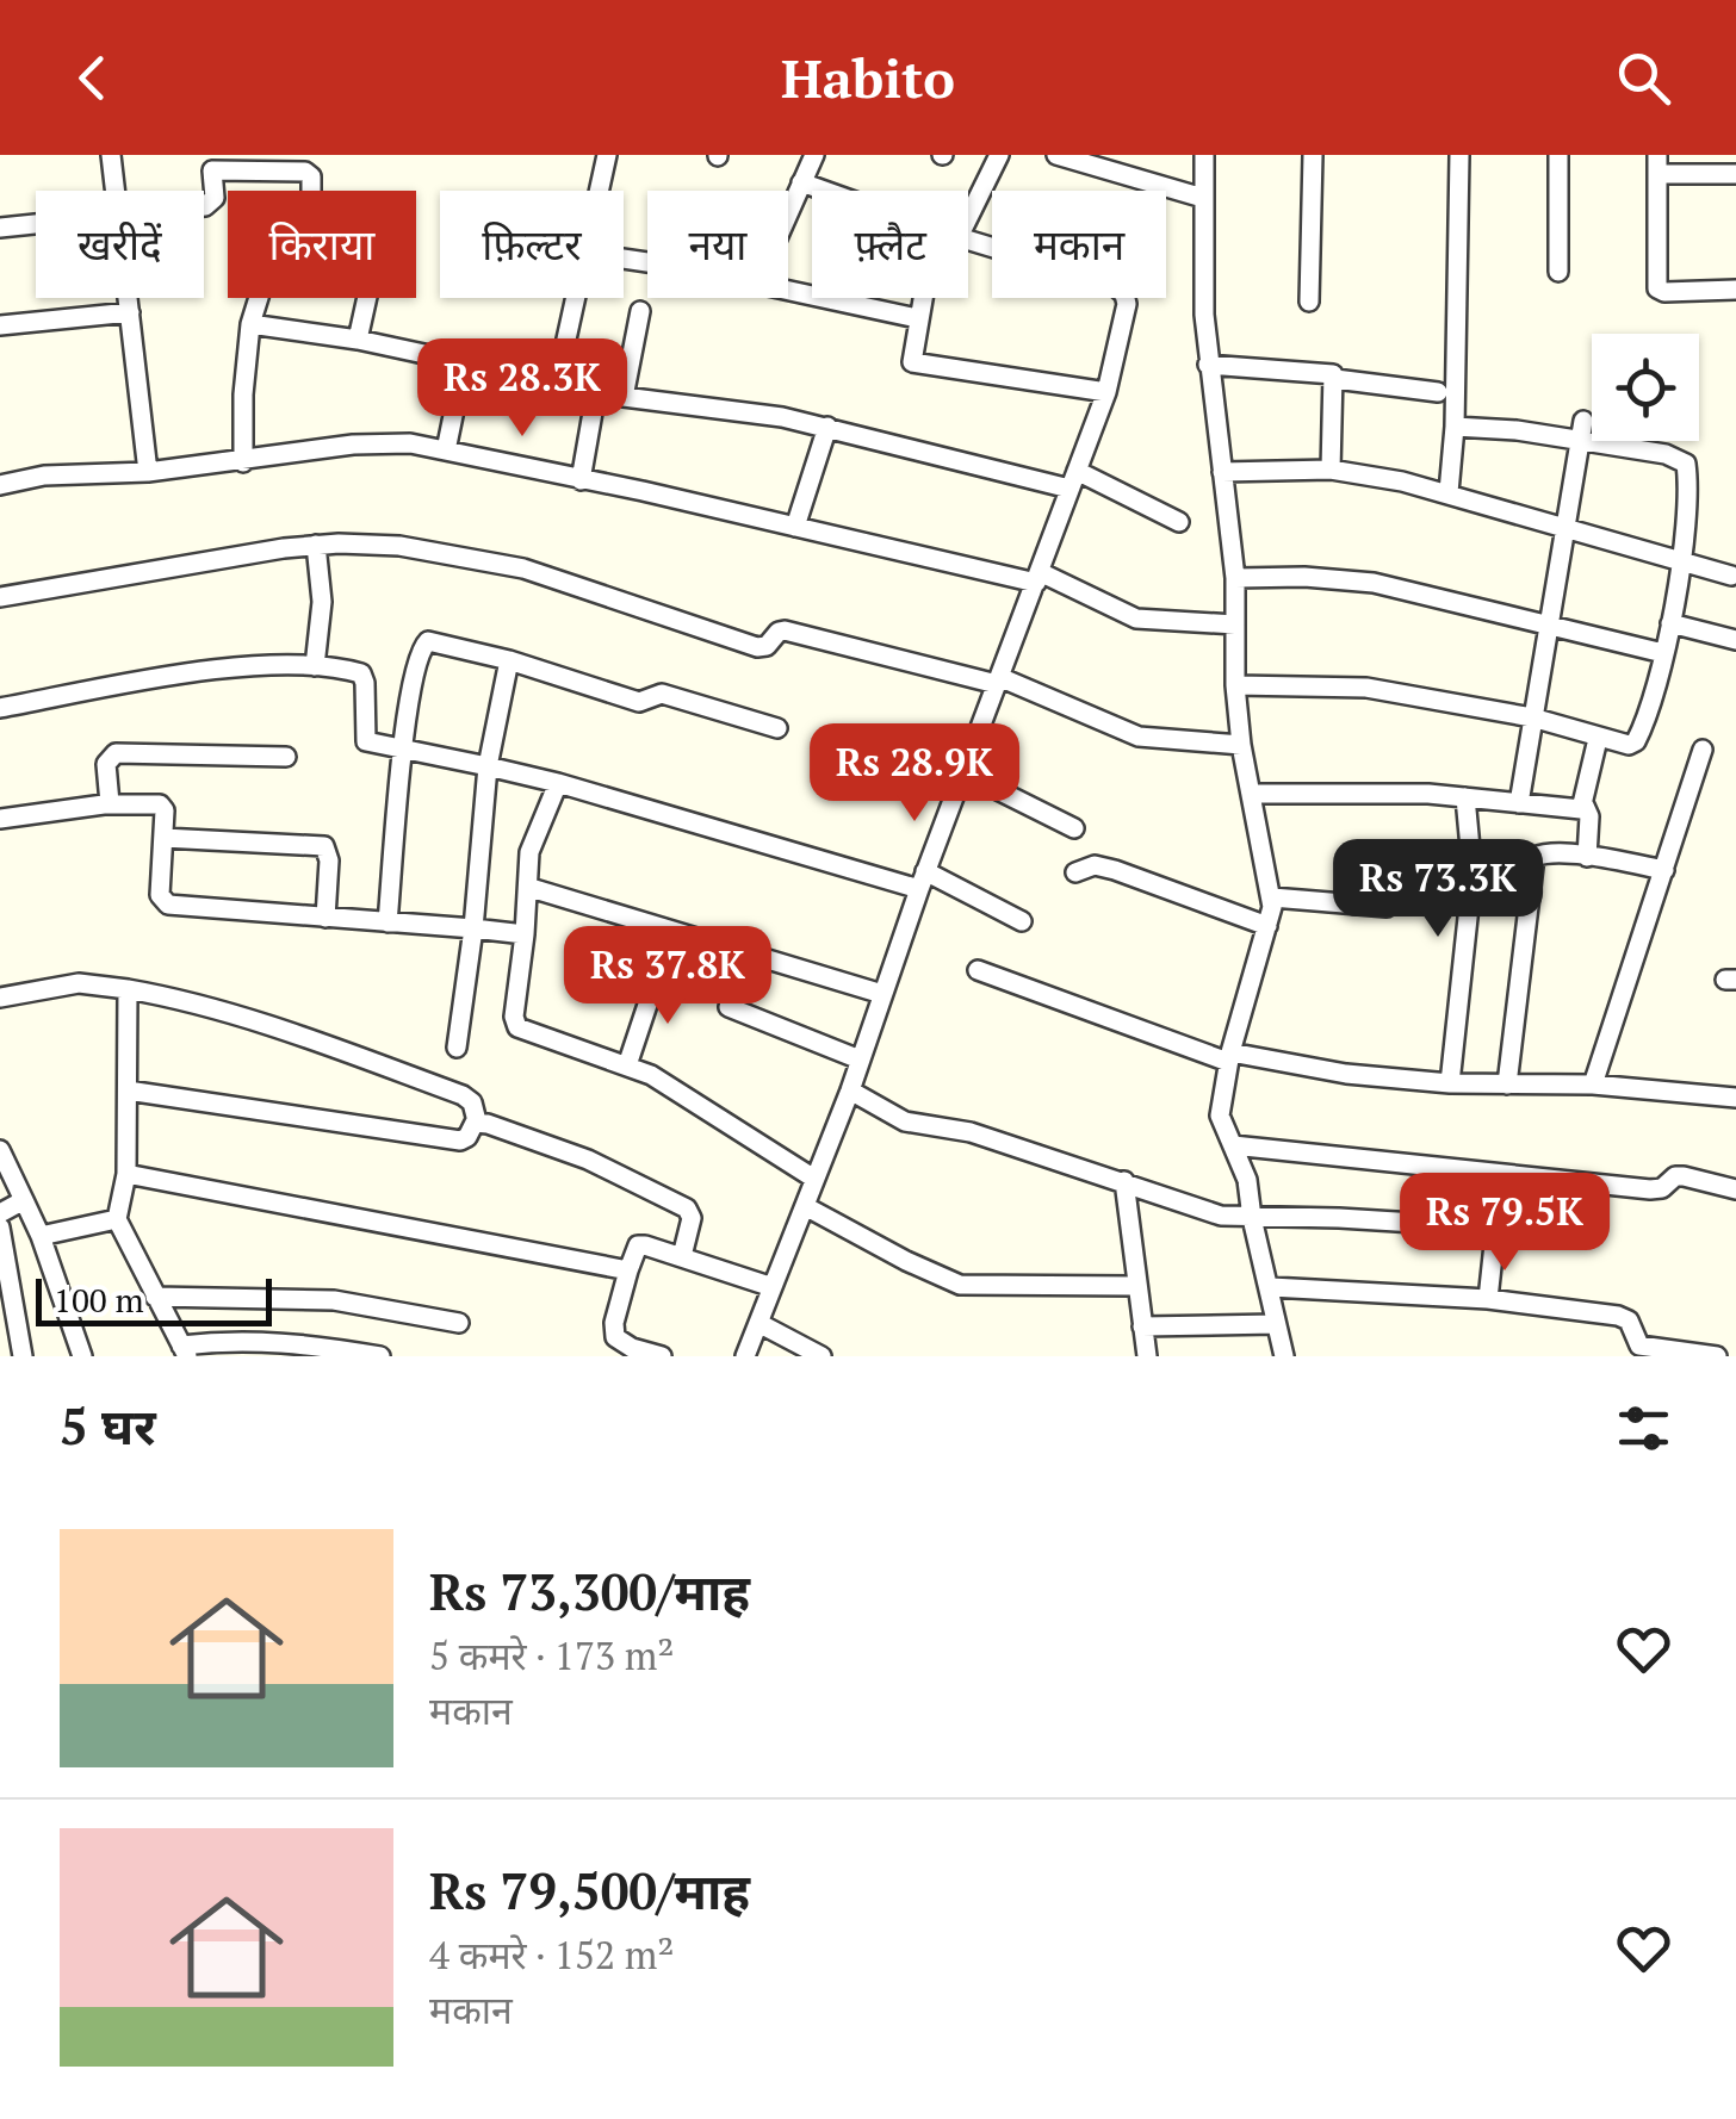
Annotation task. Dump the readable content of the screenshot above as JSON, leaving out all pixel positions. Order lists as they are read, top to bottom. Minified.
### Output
{"scale_bar":"100 m","page":{"header":"Habito","chip":["खरीदें","किराया","फ़िल्टर","नया","फ़्लैट","मकान"],"price":["Rs 28.3K","Rs 28.9K","Rs 73.3K","Rs 37.8K","Rs 79.5K"],"scale":"100 m","heading":"5 घर","list":[{"name":"Rs 73,300/माह","note":"5 कमरे · 173 m² · मकान"},{"name":"Rs 79,500/माह","note":"4 कमरे · 152 m² · मकान"}]}}
